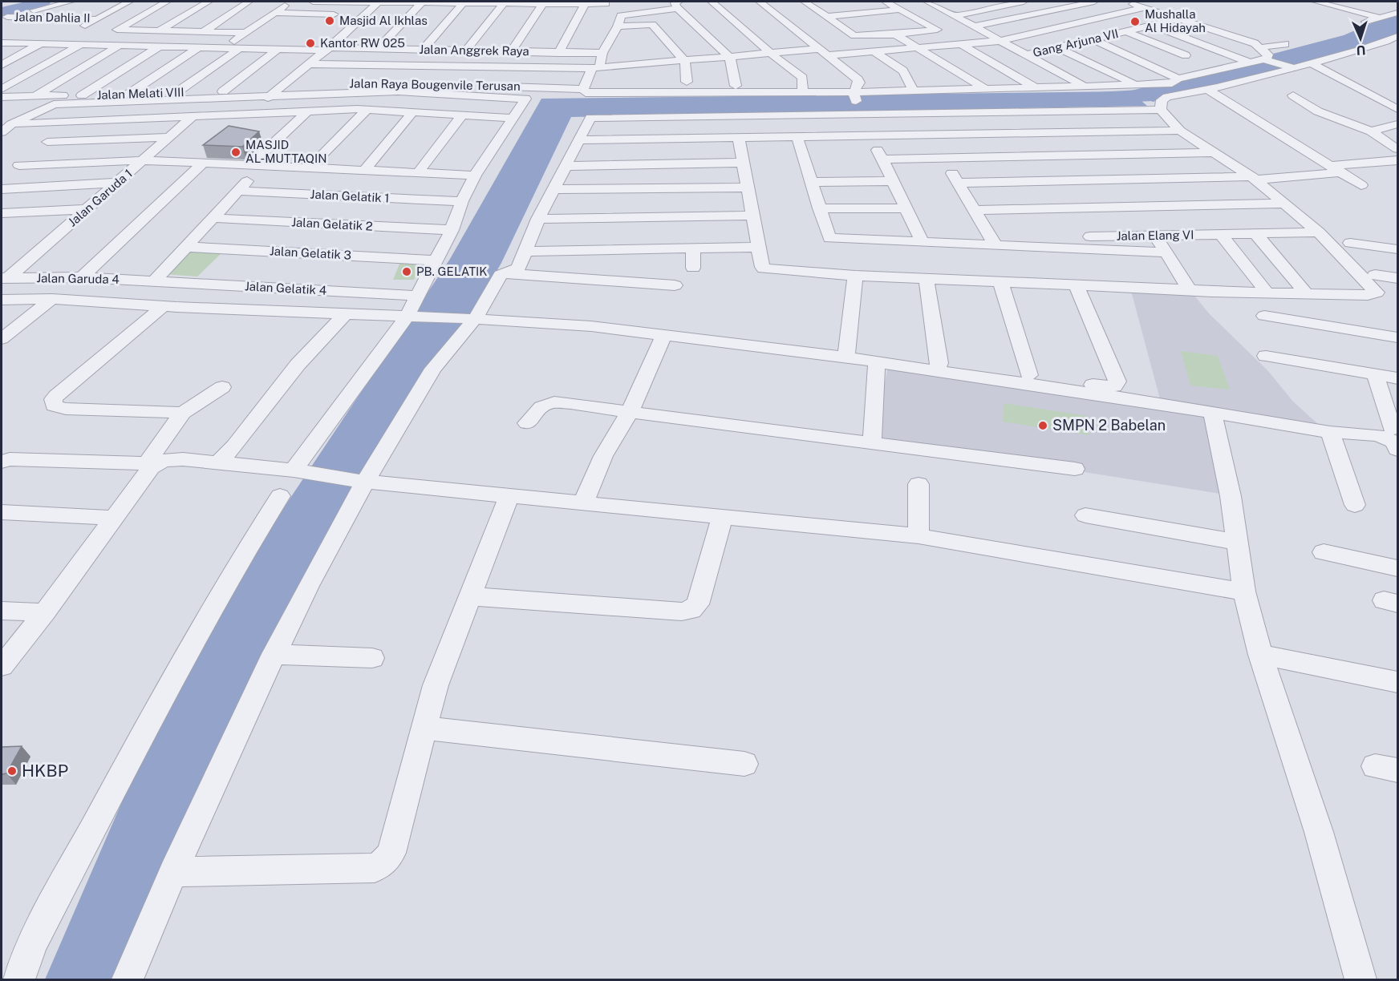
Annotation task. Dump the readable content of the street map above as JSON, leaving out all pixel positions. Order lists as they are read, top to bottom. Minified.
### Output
{"streets":{"street":["Jalan Dahlia II","Gang Arjuna VII","Jalan Anggrek Raya","Jalan Raya Bougenvile Terusan","Jalan Melati VIII","Jalan Gelatik 1","Jalan Garuda 1","Jalan Gelatik 2","Jalan Elang VI","Jalan Gelatik 3","Jalan Garuda 4","Jalan Gelatik 4"]},"crossings":[["Jalan Garuda 1","Jalan Garuda 4"],["Jalan Garuda 4","Jalan Gelatik 4"]],"places":["Masjid Al Ikhlas","Mushalla Al Hidayah","Kantor RW 025","MASJID AL-MUTTAQIN","PB. GELATIK","SMPN 2 Babelan","HKBP"],"north":"bottom"}
